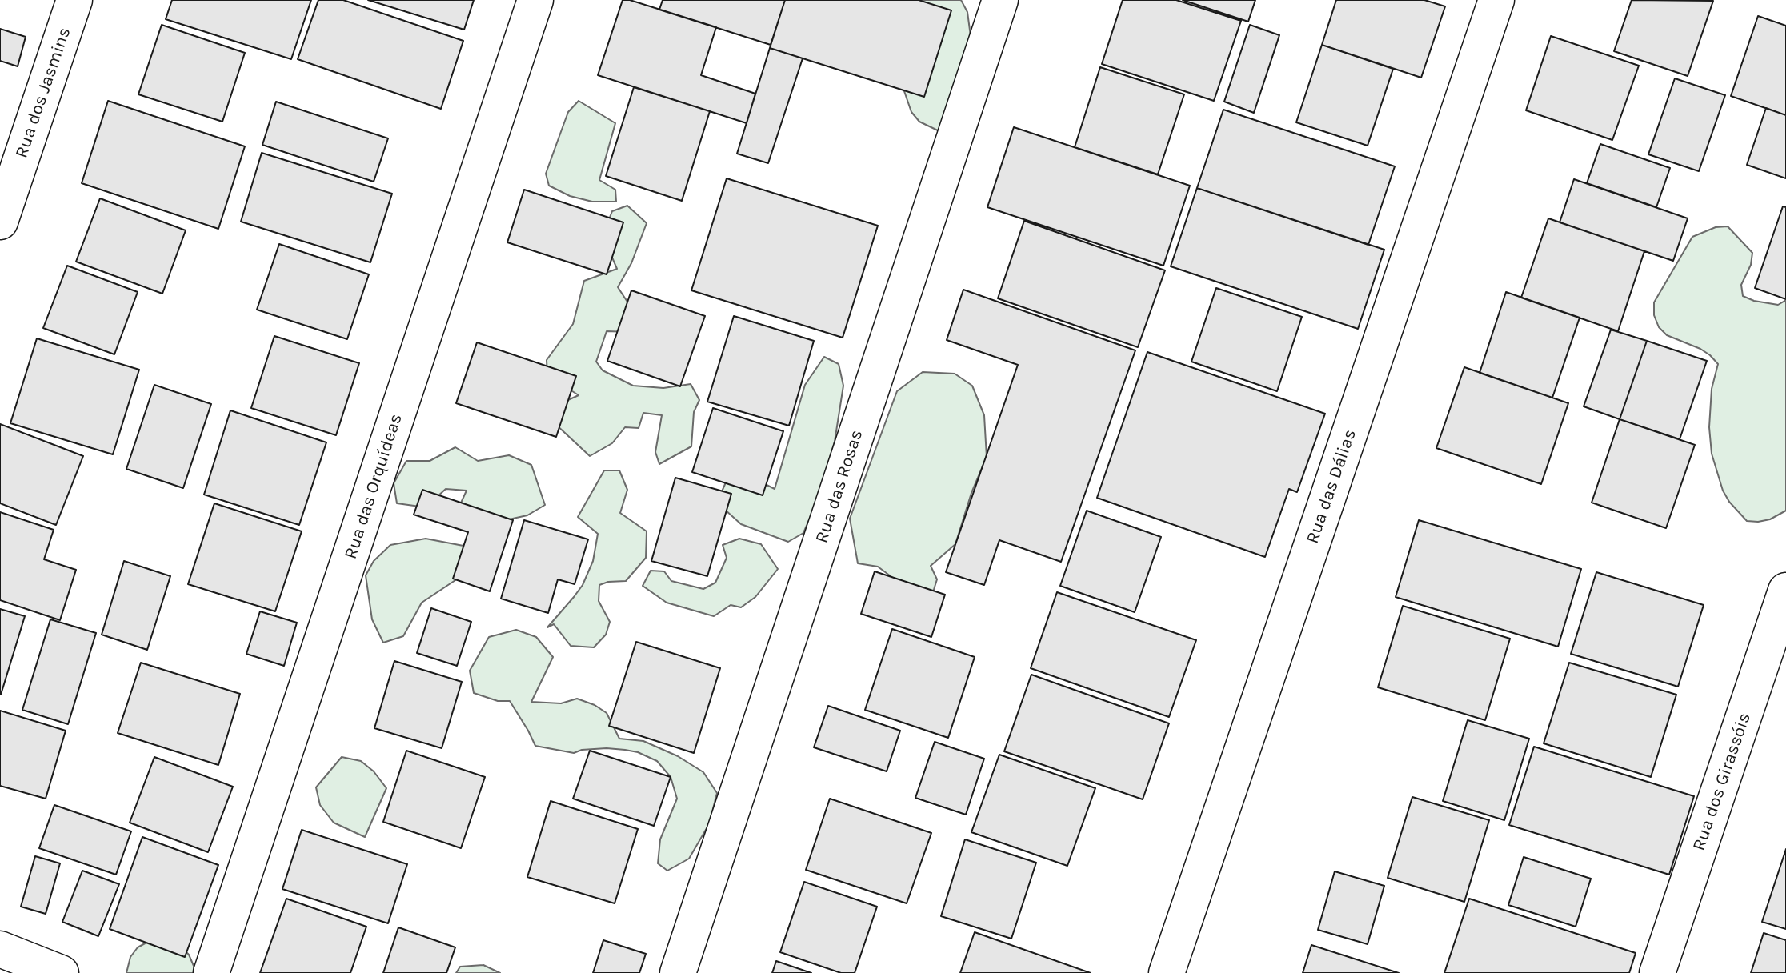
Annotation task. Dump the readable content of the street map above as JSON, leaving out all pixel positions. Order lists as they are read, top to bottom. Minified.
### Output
{"streets":{"street":["Rua dos Jasmins","Rua das Orquídeas","Rua das Rosas","Rua das Dálias","Rua dos Girassóis"]}}
